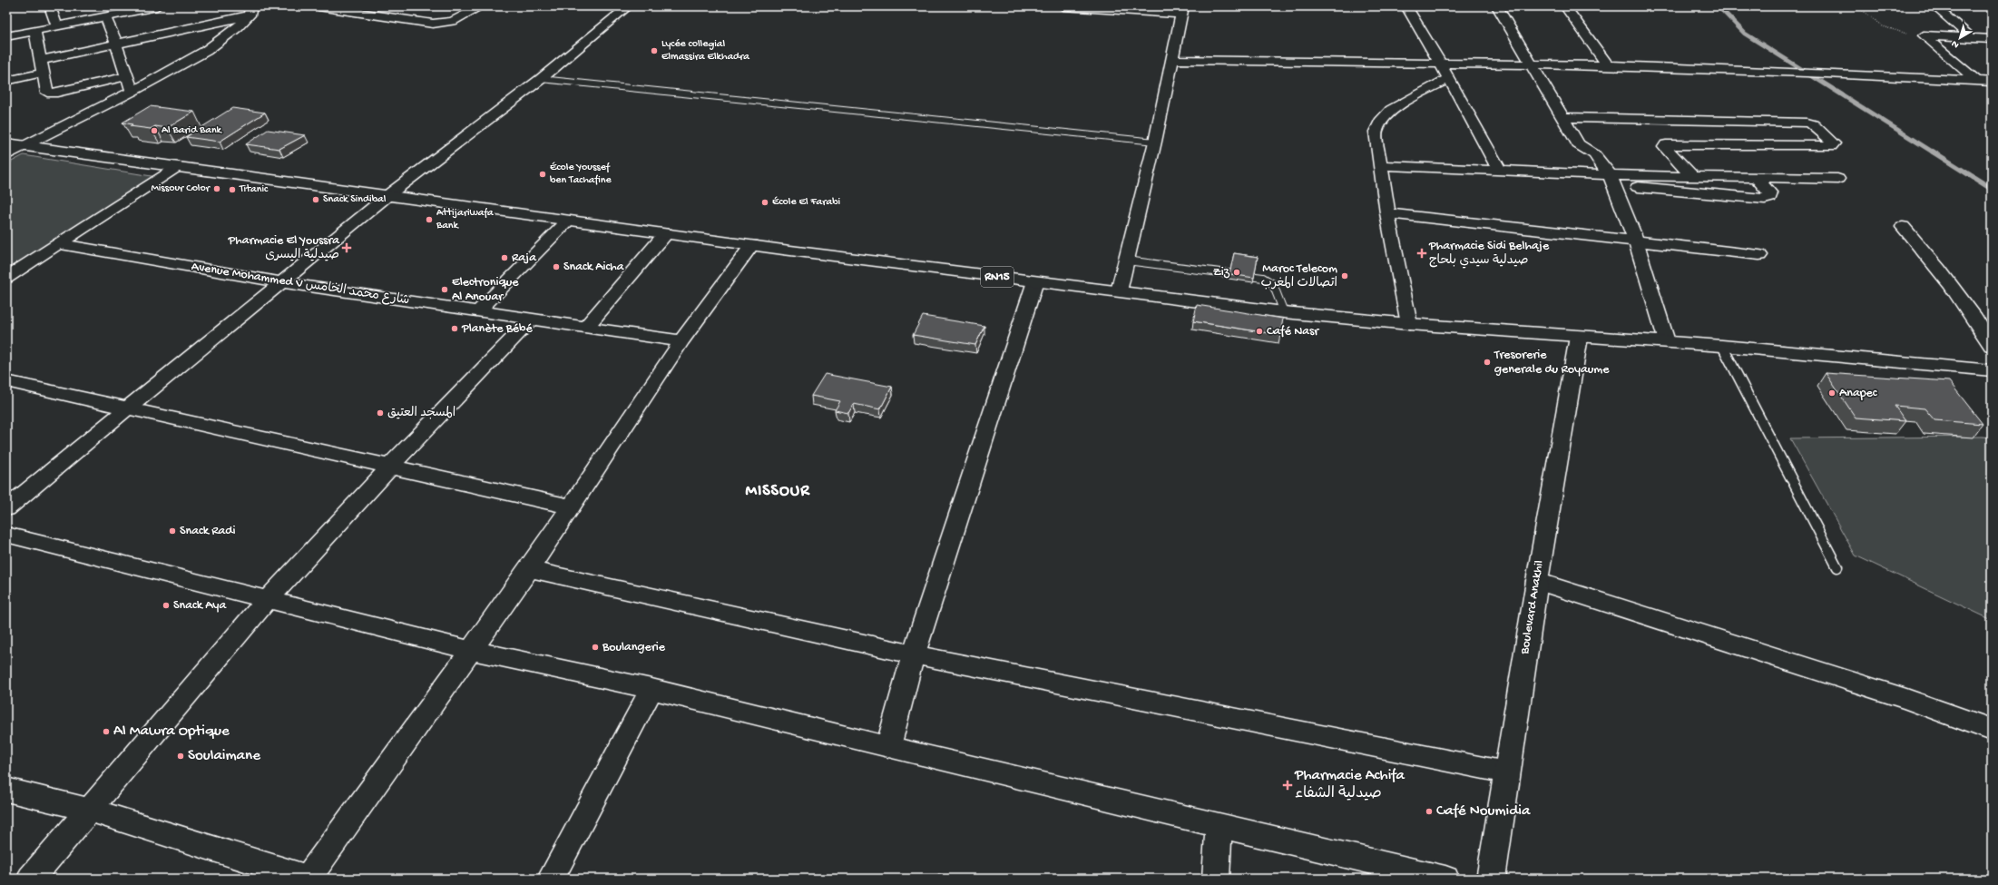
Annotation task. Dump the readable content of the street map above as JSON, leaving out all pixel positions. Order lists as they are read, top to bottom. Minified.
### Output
{"streets":{"main road":["RN15","Boulevard Anakhil"],"street":["Avenue Mohammed V شارع محمد الخامس"]},"crossings":[["RN15","Boulevard Anakhil"]],"districts":["MISSOUR"],"places":{"other":["Lycée collegial Elmassira Elkhadra","Al Barid Bank","École Youssef ben Tachafine","Missour Color","Titanic","Snack Sindibal","École El Farabi","Attijariwafa Bank","Raja","Snack Aicha","Ziz","Maroc Telecom اتصالات المغرب","Electronique Al Anouar","Planète Bébé","Café Nasr","Tresorerie generale du Royaume","Anapec","المسجد العتيق","Snack Radi","Snack Aya","Boulangerie","Al Mawra Optique","Soulaimane","Café Noumidia"],"health":["Pharmacie El Youssra صيدلية اليسرى","Pharmacie Sidi Belhaje صيدلية سيدي بلحاج","Pharmacie Achifa صيدلية الشفاء"]},"north":"bottom left"}
